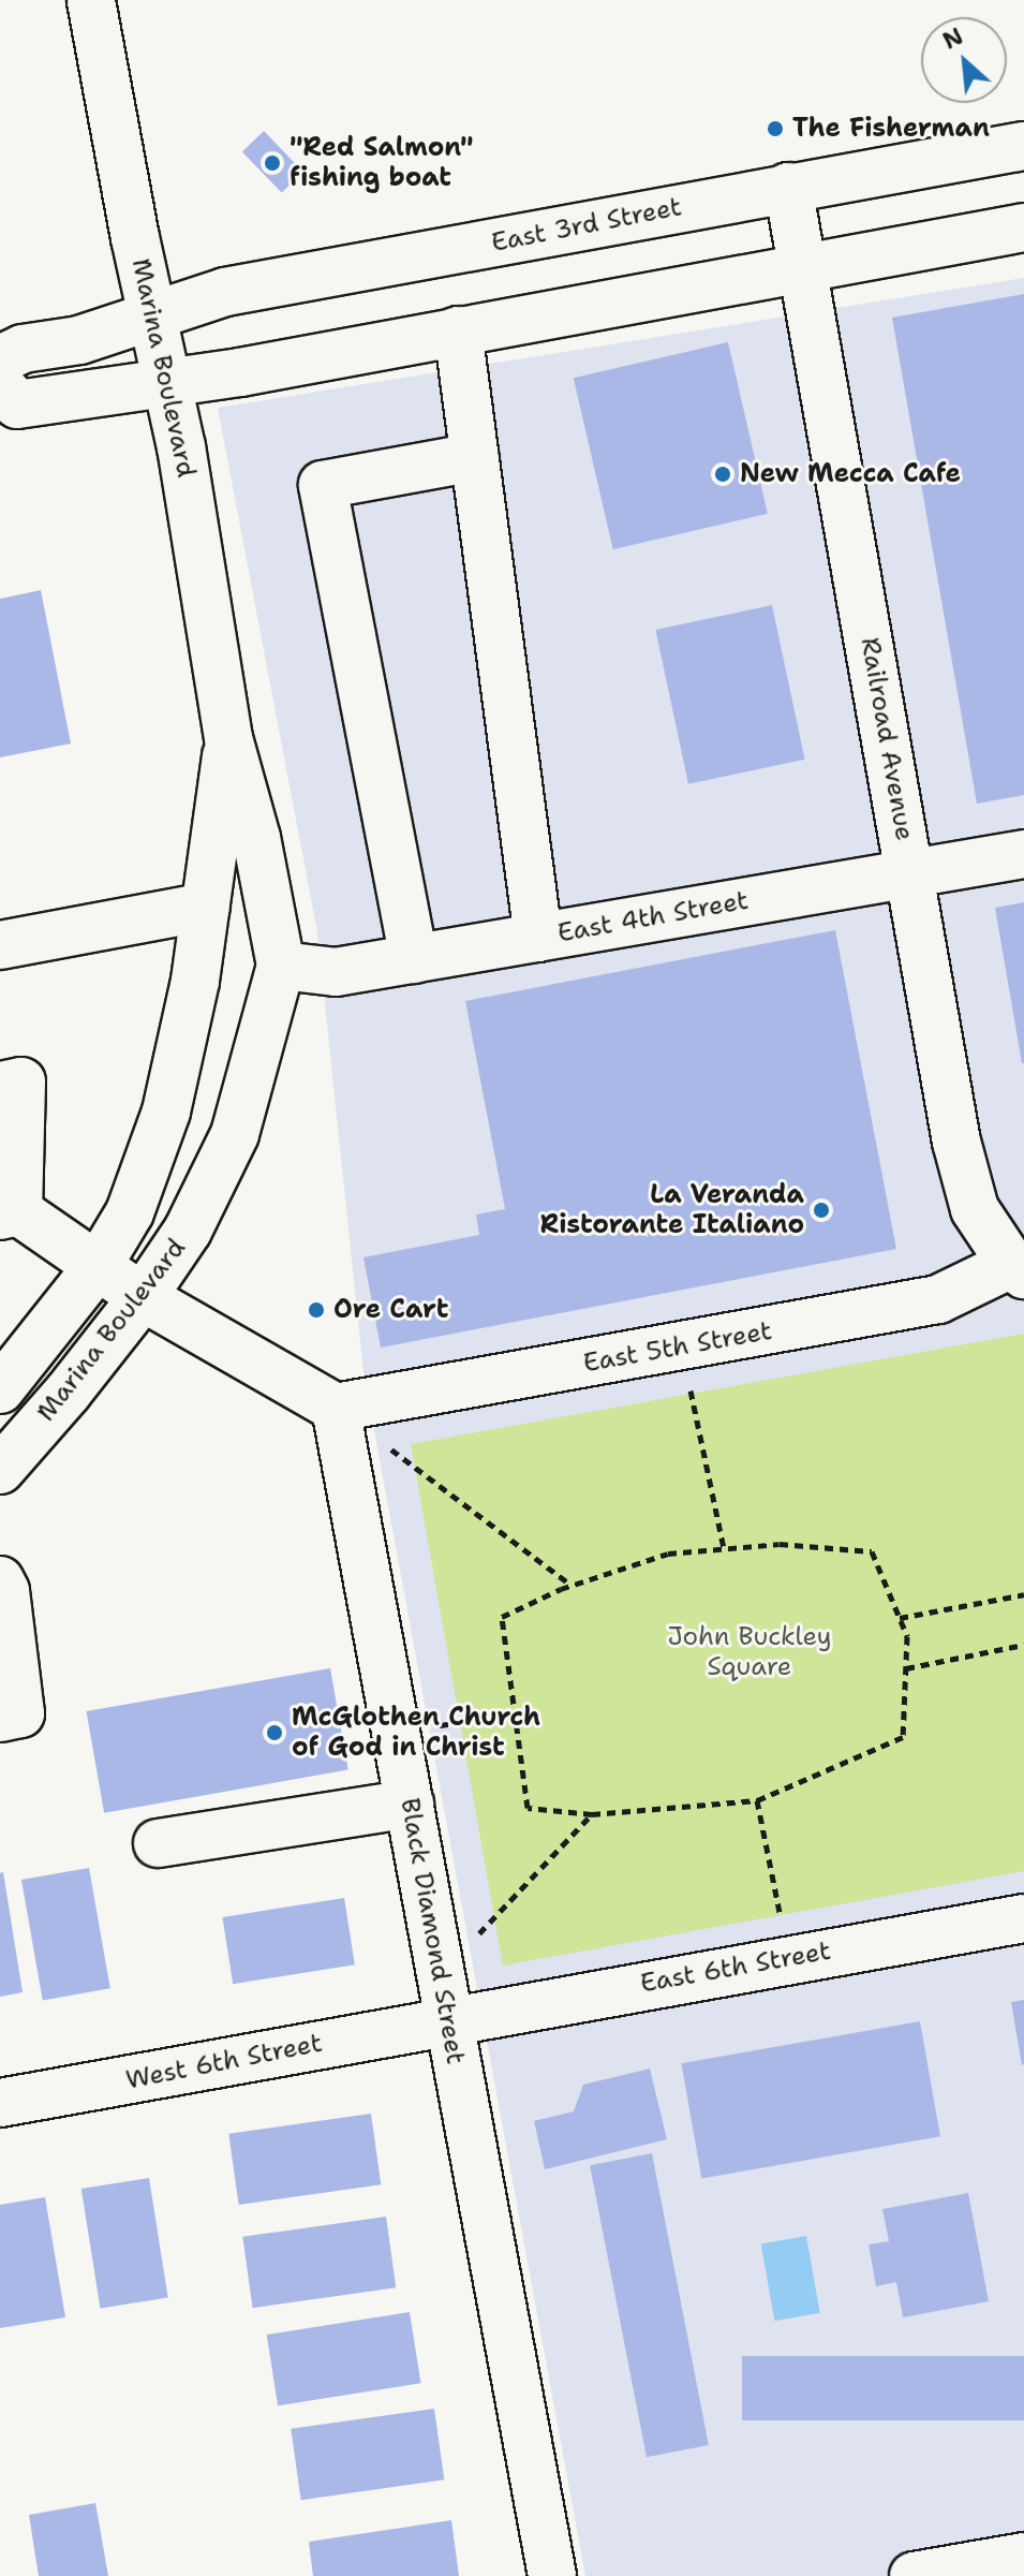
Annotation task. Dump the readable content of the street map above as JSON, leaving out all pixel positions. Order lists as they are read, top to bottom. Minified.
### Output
{"streets":{"street":["East 3rd Street","Marina Boulevard","Railroad Avenue","East 4th Street","East 5th Street","Black Diamond Street","East 6th Street","West 6th Street"]},"crossings":[["East 3rd Street","Marina Boulevard"],["East 3rd Street","Railroad Avenue"],["Marina Boulevard","East 4th Street"],["Railroad Avenue","East 4th Street"],["Railroad Avenue","East 5th Street"],["East 5th Street","Black Diamond Street"],["Black Diamond Street","East 6th Street"],["Black Diamond Street","West 6th Street"],["East 6th Street","West 6th Street"]],"parks":["John Buckley Square"],"places":["The Fisherman","\"Red Salmon\" fishing boat","New Mecca Cafe","La Veranda Ristorante Italiano","Ore Cart","McGlothen Church of God in Christ"],"north":"top left"}
